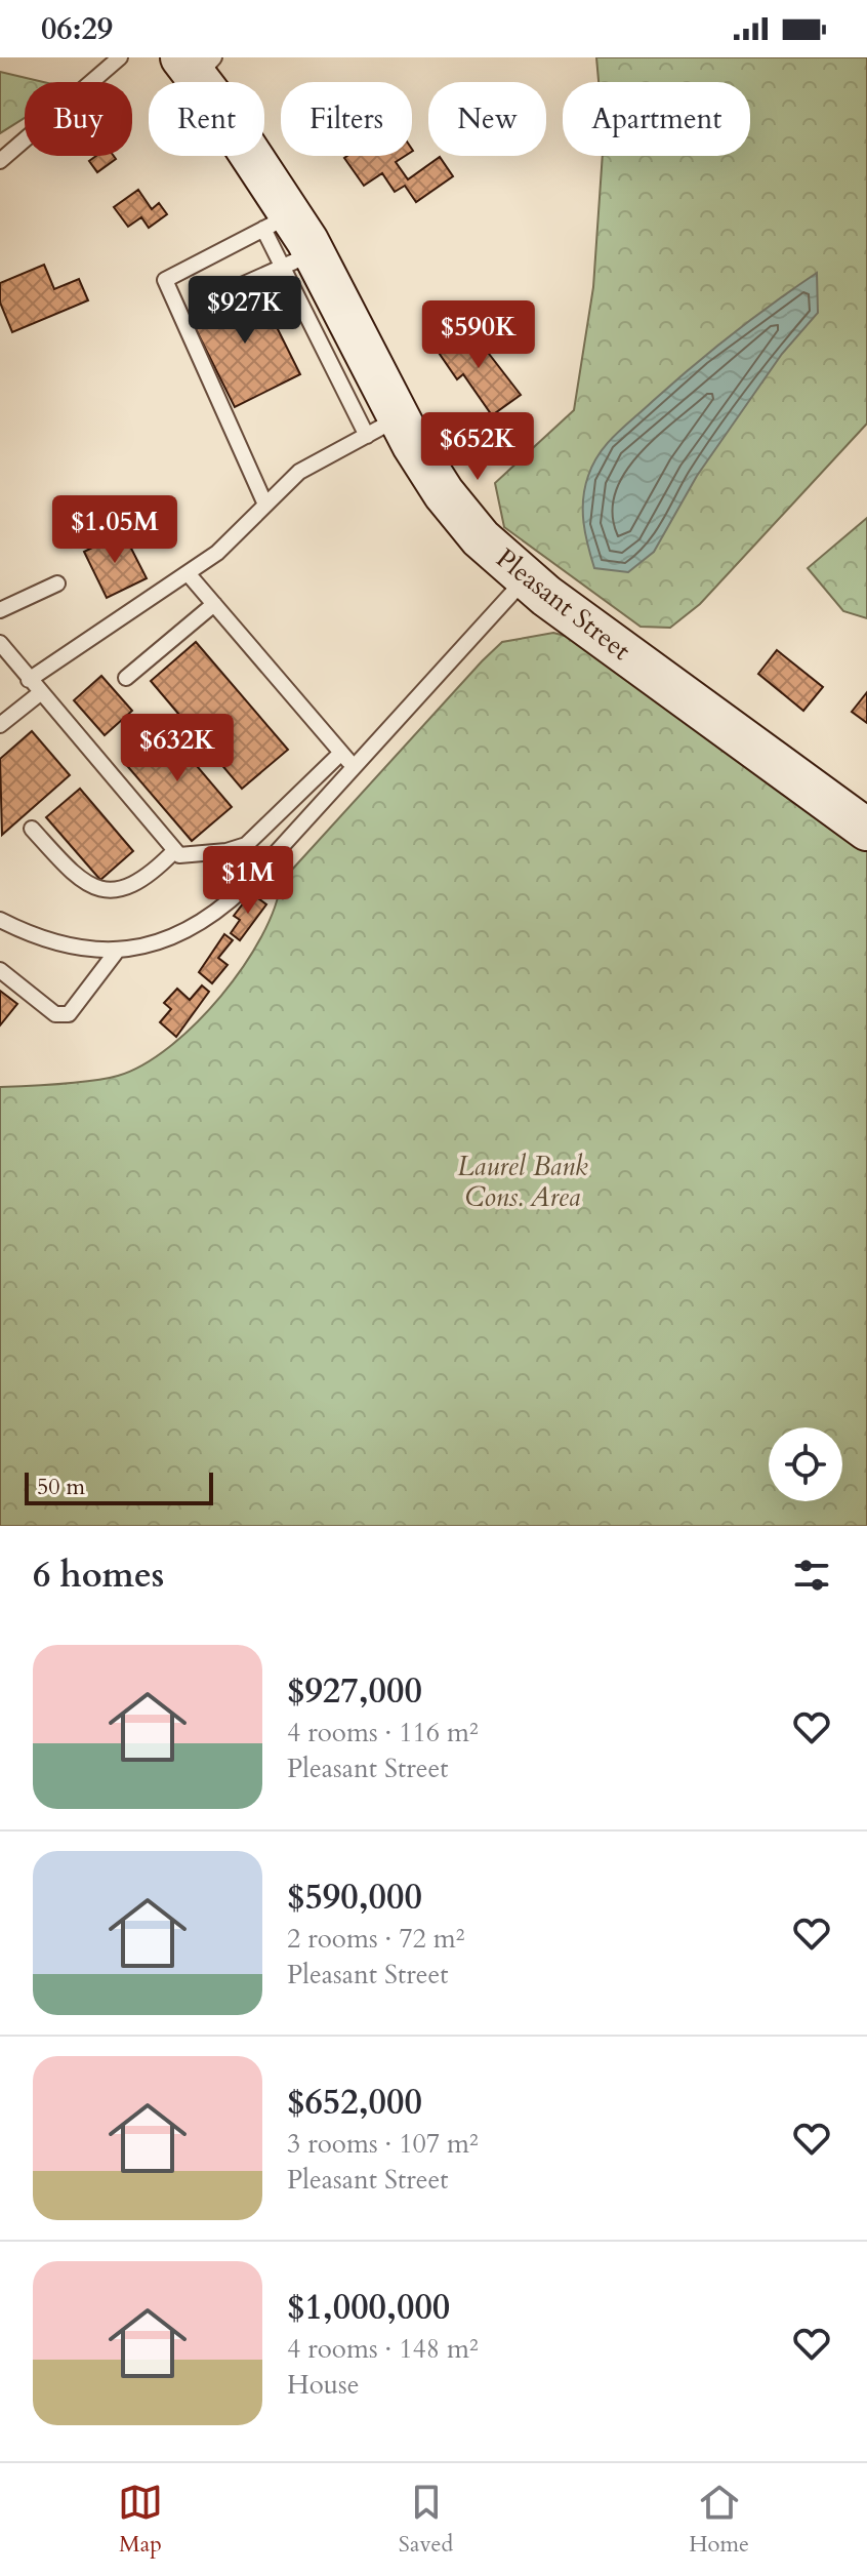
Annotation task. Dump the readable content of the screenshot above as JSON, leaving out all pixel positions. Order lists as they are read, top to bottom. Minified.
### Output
{"streets":{"street":["Pleasant Street"]},"parks":["Laurel Bank Cons. Area"],"scale_bar":"50 m","page":{"status":"06:29","chip":["Buy","Rent","Filters","New","Apartment"],"price":["$927K","$590K","$652K","$1.05M","$632K","$1M"],"scale":"50 m","heading":"6 homes","list":[{"name":"$927,000","note":"4 rooms · 116 m² · Pleasant Street"},{"name":"$590,000","note":"2 rooms · 72 m² · Pleasant Street"},{"name":"$652,000","note":"3 rooms · 107 m² · Pleasant Street"},{"name":"$1,000,000","note":"4 rooms · 148 m² · House"}],"tabs":["Map","Saved","Home"]}}
